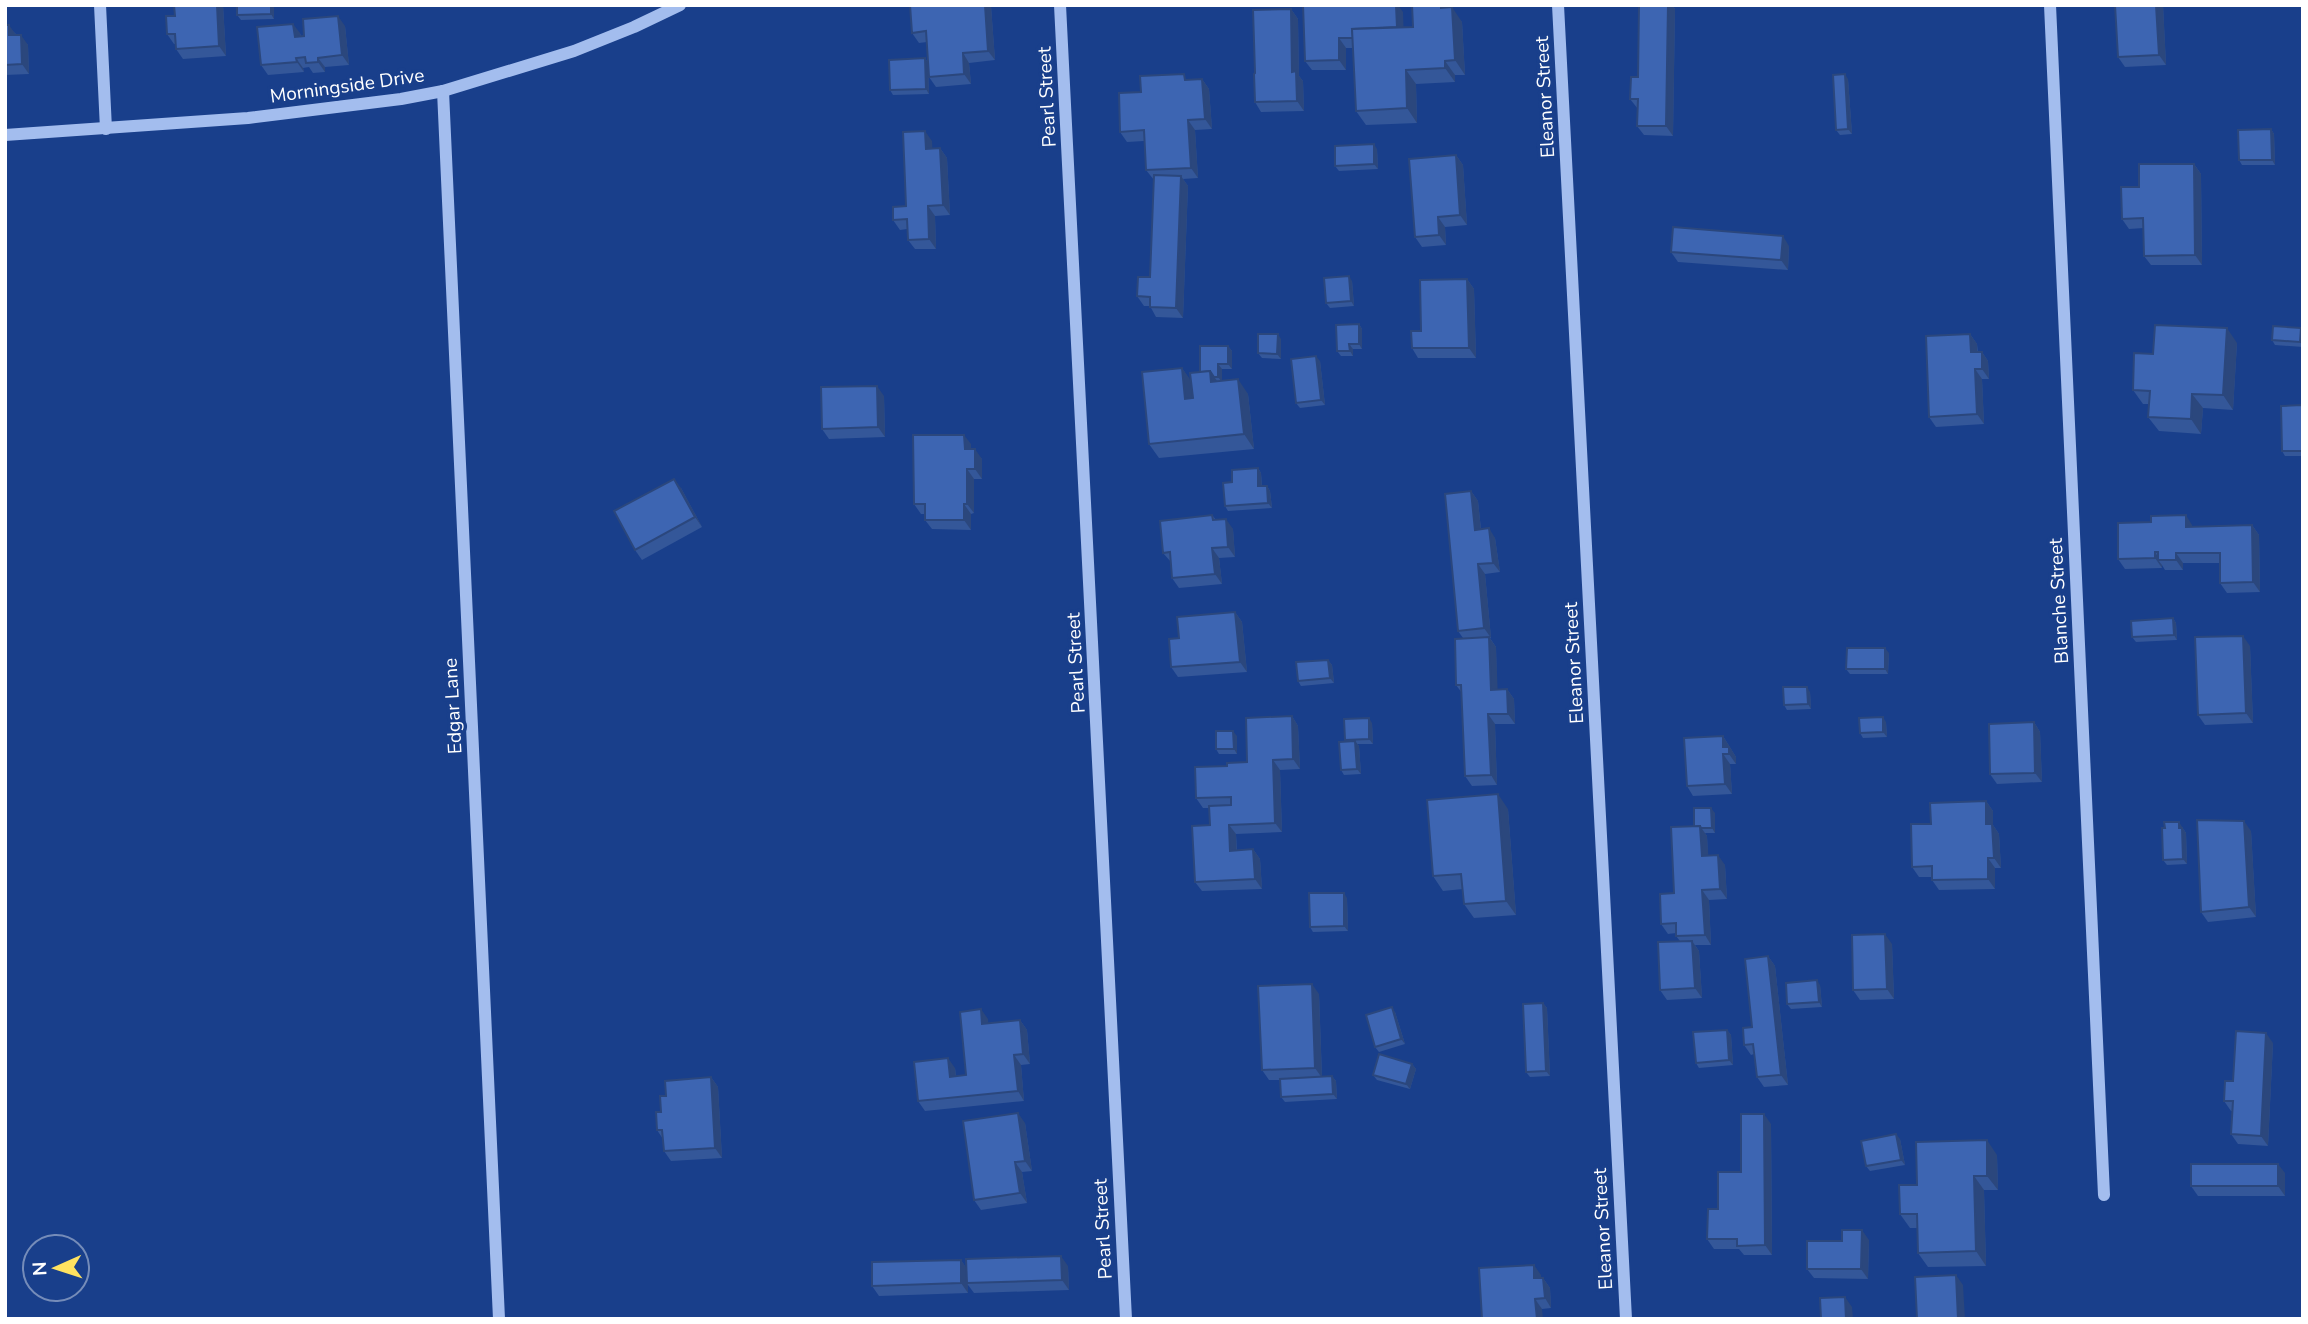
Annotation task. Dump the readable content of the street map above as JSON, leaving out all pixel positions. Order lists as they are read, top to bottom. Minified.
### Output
{"streets":{"street":["Morningside Drive","Pearl Street","Eleanor Street","Blanche Street","Edgar Lane"]},"crossings":[["Morningside Drive","Edgar Lane"]],"north":"left"}
